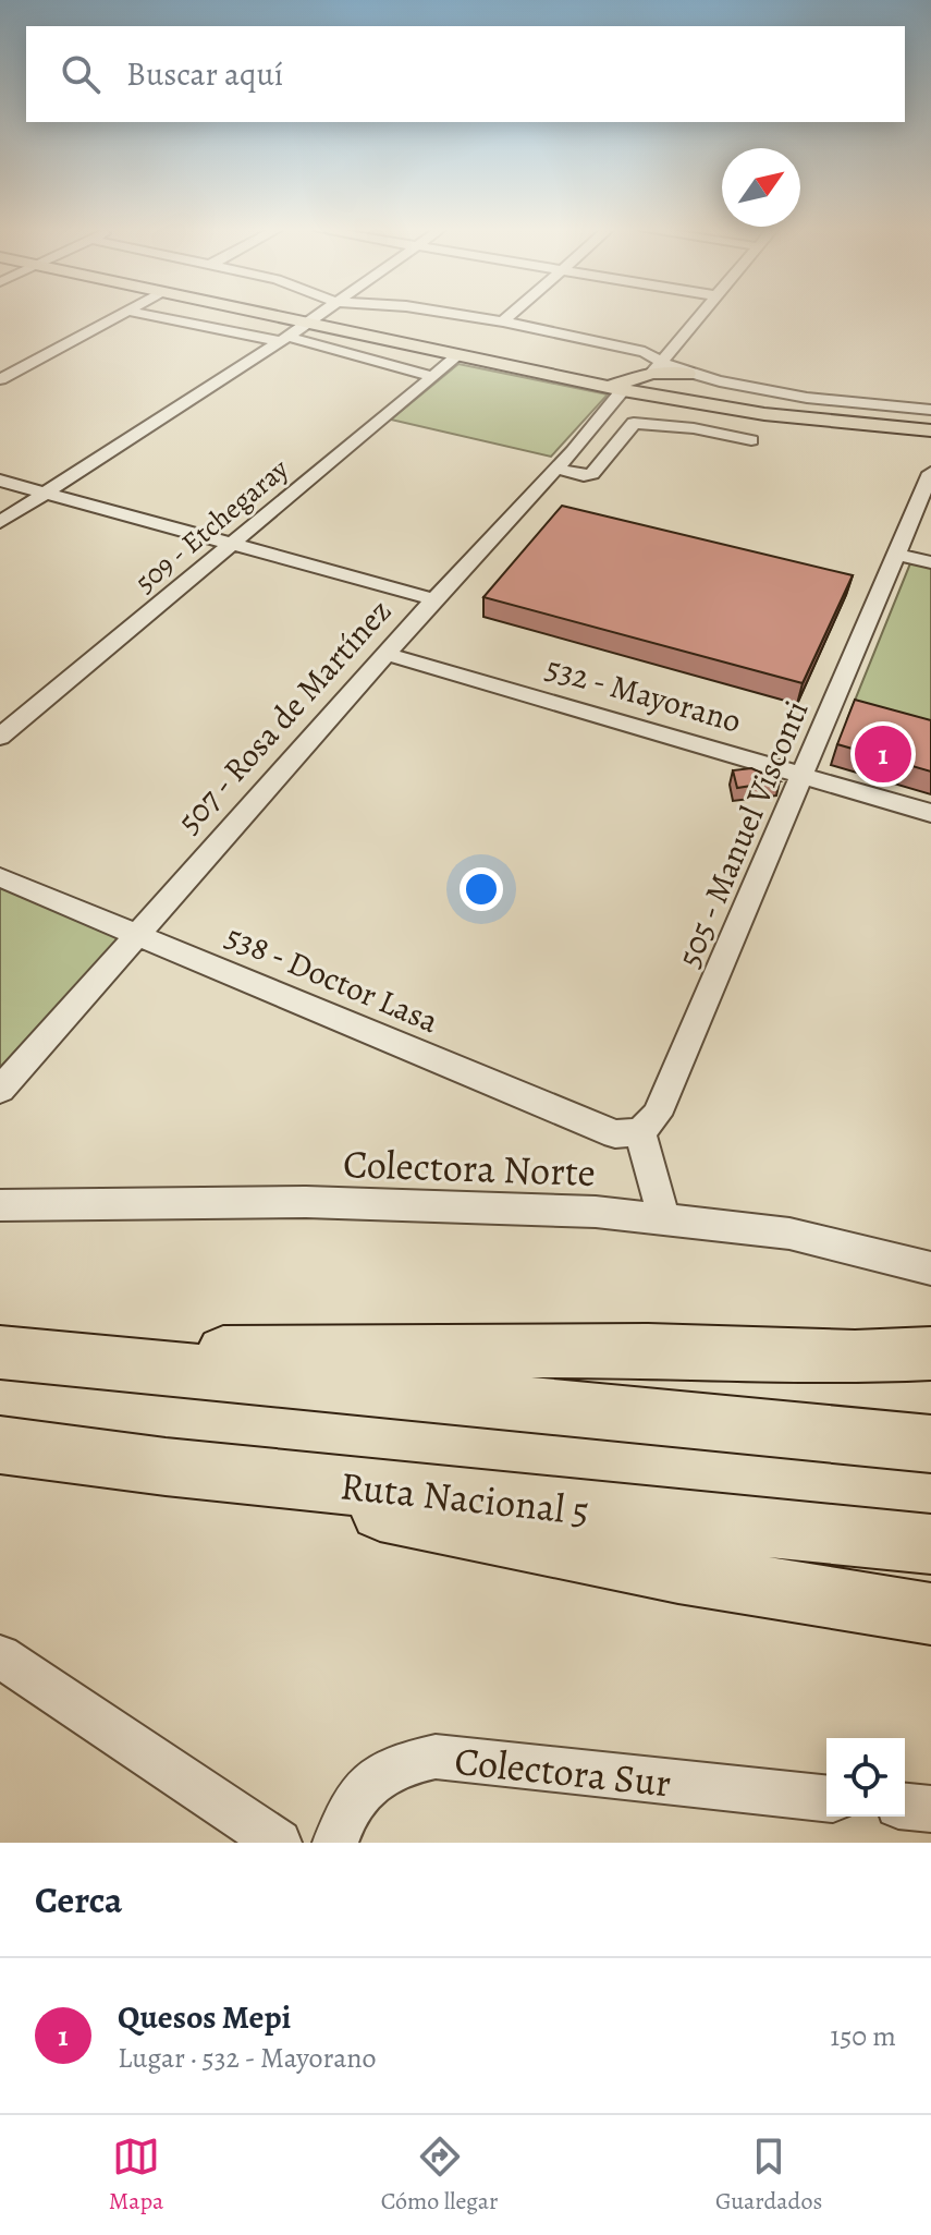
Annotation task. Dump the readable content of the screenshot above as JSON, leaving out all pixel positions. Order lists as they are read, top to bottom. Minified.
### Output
{"streets":{"highway":["Ruta Nacional 5"],"street":["509 - Etchegaray","532 - Mayorano","507 - Rosa de Martínez","505 - Manuel Visconti","538 - Doctor Lasa","Colectora Norte","Colectora Sur"]},"crossings":[["532 - Mayorano","507 - Rosa de Martínez"],["532 - Mayorano","505 - Manuel Visconti"],["507 - Rosa de Martínez","538 - Doctor Lasa"],["505 - Manuel Visconti","538 - Doctor Lasa"]],"north":"top right","page":{"search":"Buscar aquí","pins":"1","heading":"Cerca","list":[{"mark":"1","name":"Quesos Mepi","note":"Lugar · 532 - Mayorano","value":"150 m"}],"nav":["Mapa","Cómo llegar","Guardados"]}}
